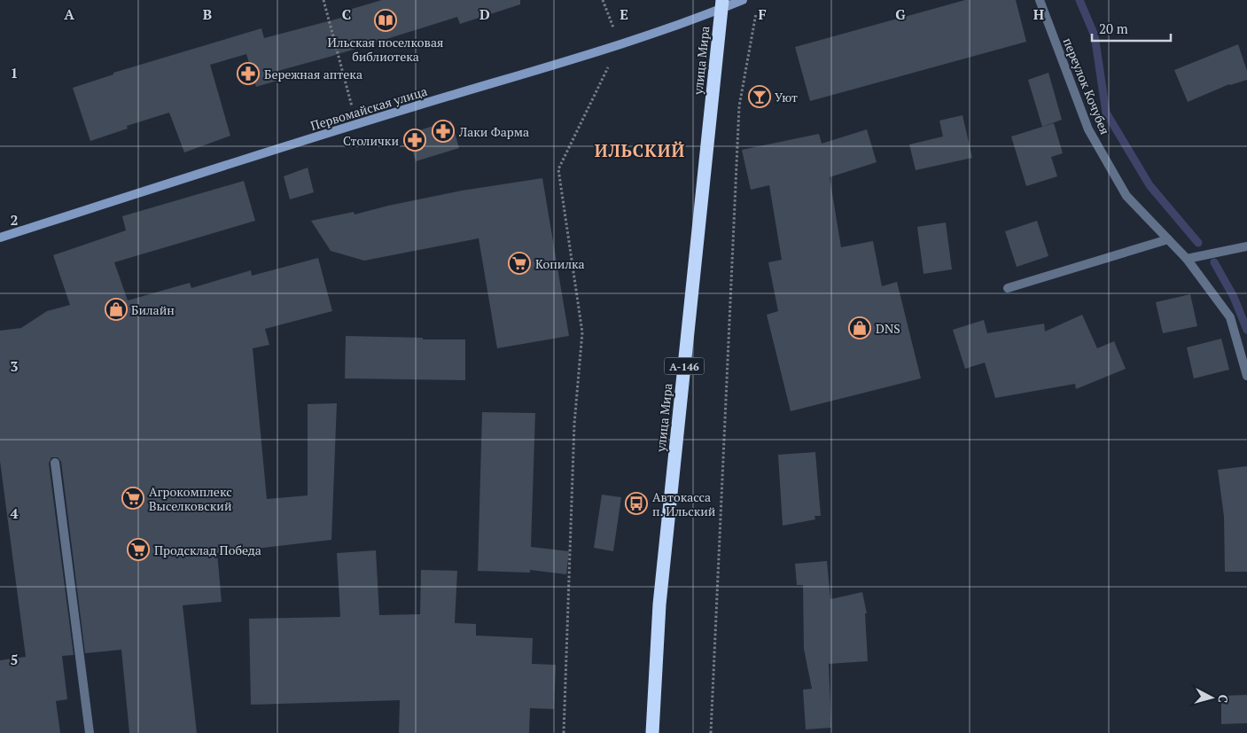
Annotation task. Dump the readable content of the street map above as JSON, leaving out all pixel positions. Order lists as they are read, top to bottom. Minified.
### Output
{"streets":{"highway":["улица Мира","А-146"],"street":["переулок Кочубея","Первомайская улица"]},"crossings":[["улица Мира","Первомайская улица"]],"districts":["ИЛЬСКИЙ"],"places":{"library":["Ильская поселковая библиотека"],"pharmacy":["Бережная аптека","Лаки Фарма","Столички"],"bar":["Уют"],"supermarket":["Копилка","Агрокомплекс Выселковский","Продсклад Победа"],"shop":["Билайн","DNS"],"bus stop":["Автокасса п. Ильский"]},"scale_bar":"20 m","north":"right","grid":{"columns":["A","B","C","D","E","F","G","H"],"rows":["1","2","3","4","5"]}}
